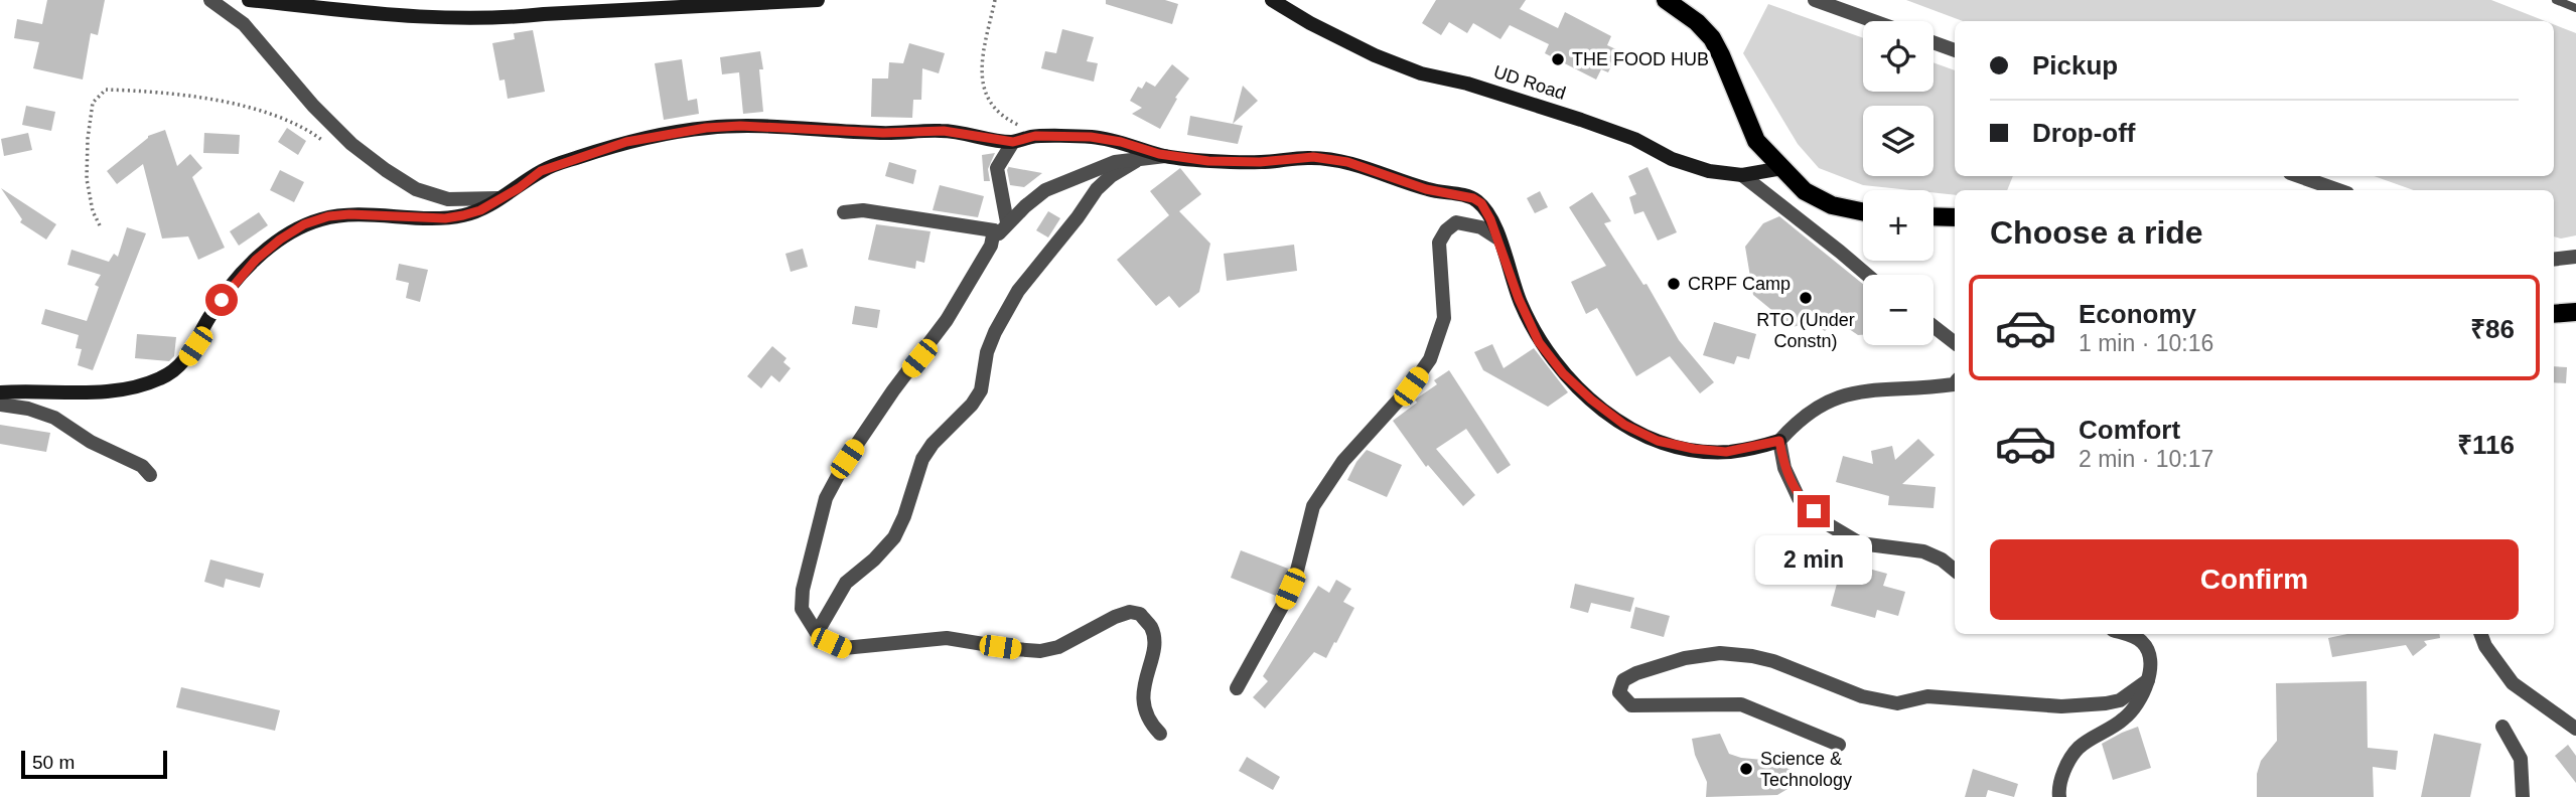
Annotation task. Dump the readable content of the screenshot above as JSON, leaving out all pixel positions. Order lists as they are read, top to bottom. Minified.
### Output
{"streets":{"main road":["UD Road"]},"places":["THE FOOD HUB","CRPF Camp","RTO (Under Constn)","Science & Technology"],"scale_bar":"50 m","page":{"map_buttons":["+","−"],"banner":["Pickup","Drop-off"],"heading":"Choose a ride","list":[{"name":"Economy","note":"1 min · 10:16","value":"₹86"},{"name":"Comfort","note":"2 min · 10:17","value":"₹116"}],"buttons":"Confirm","bubble":"2 min","scale":"50 m"}}
